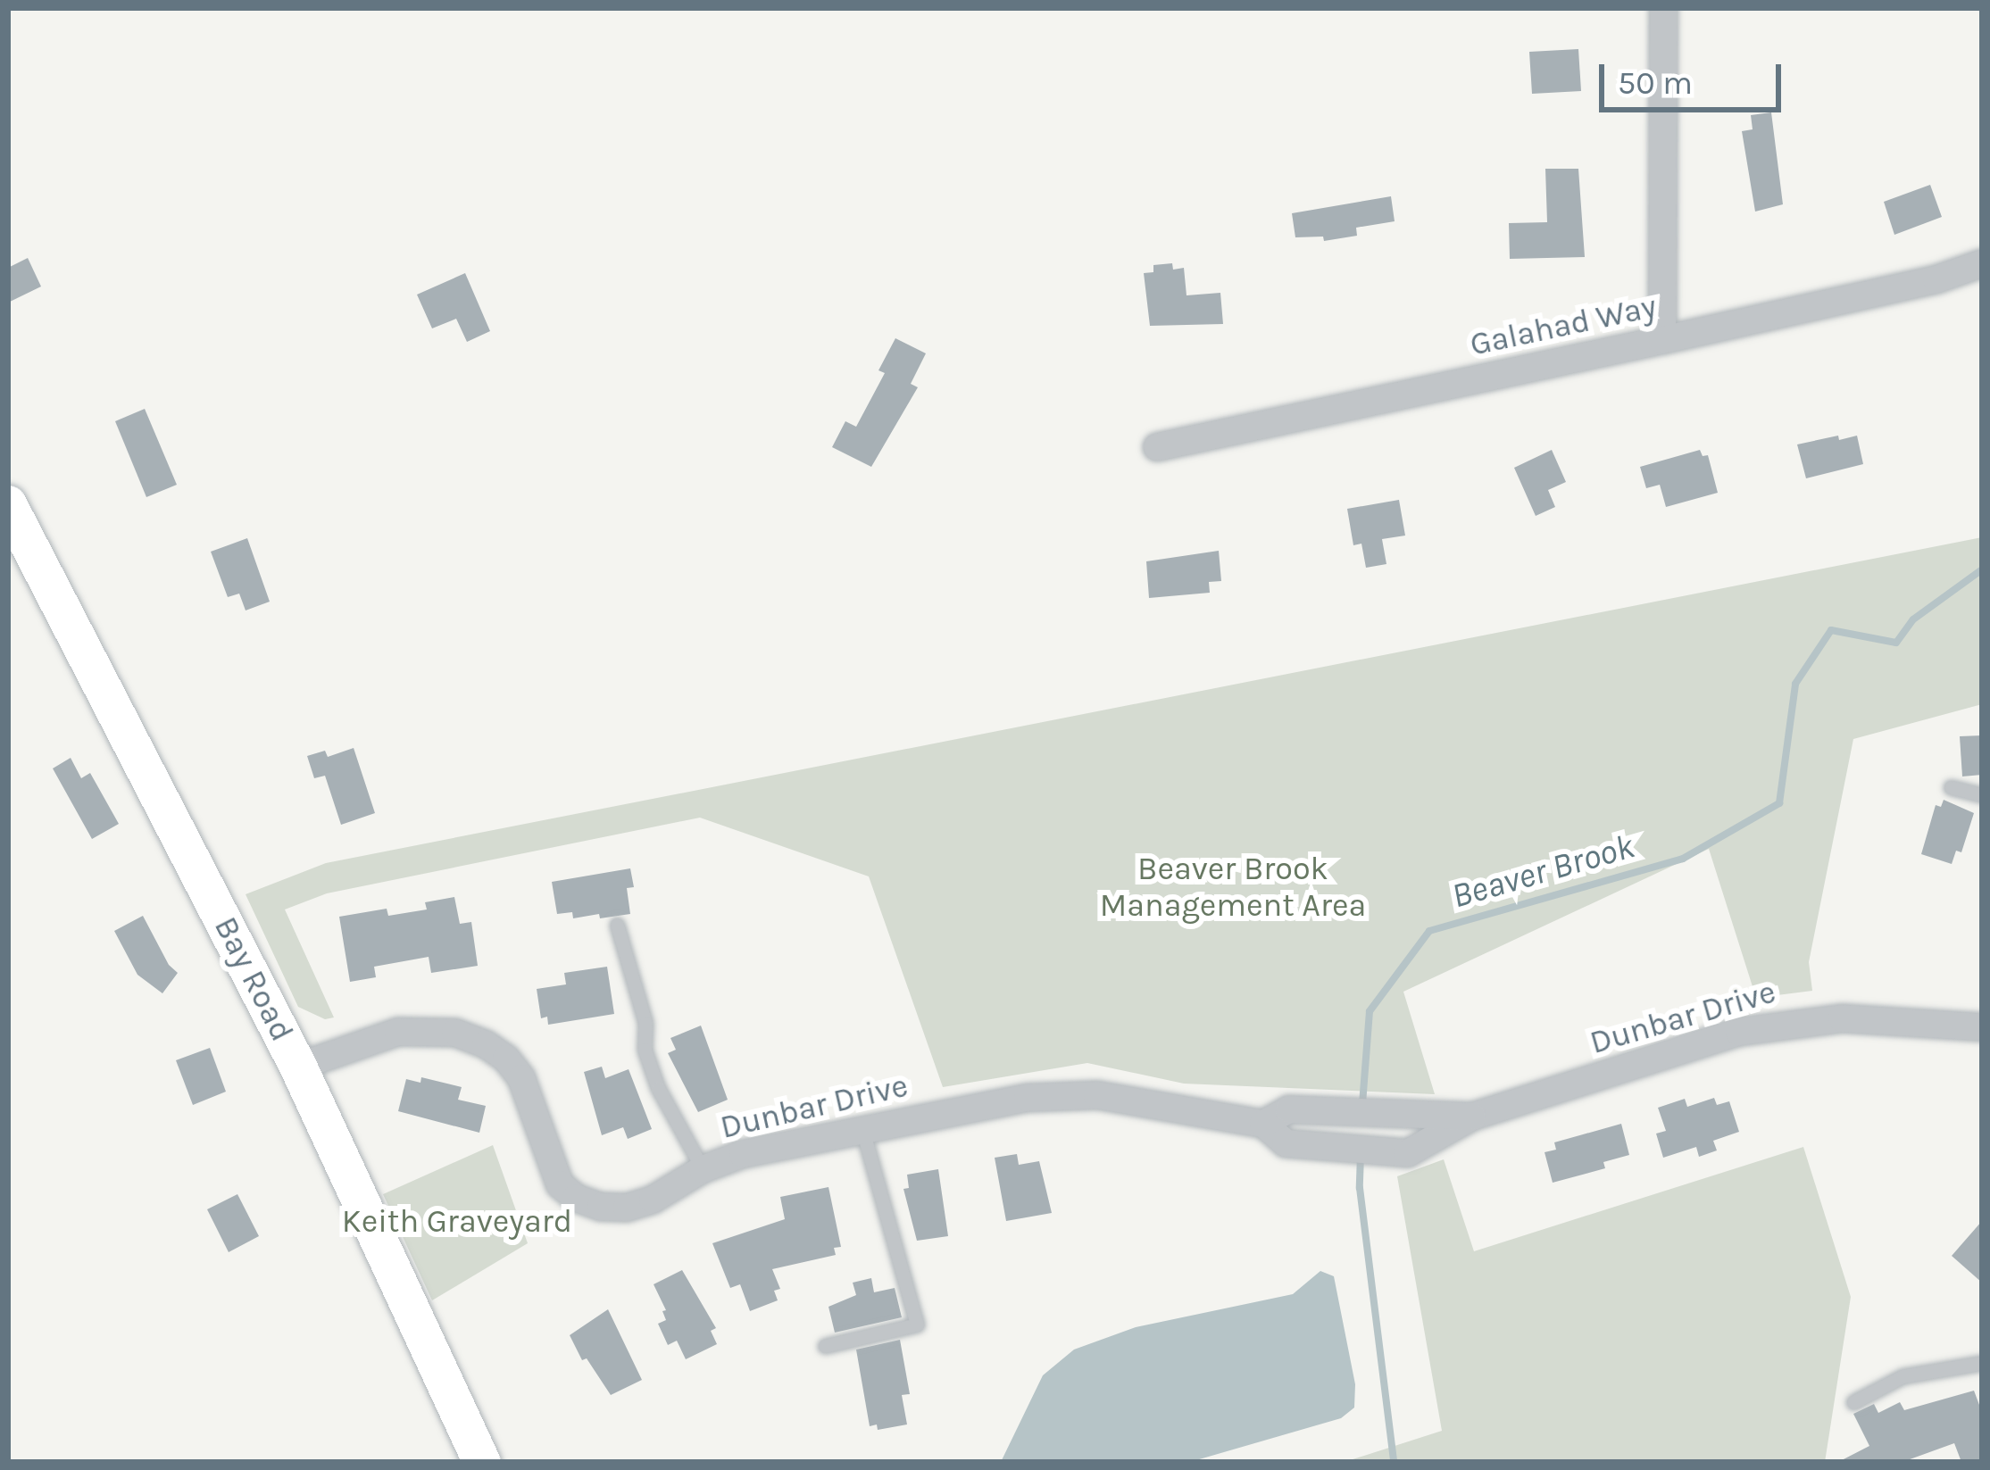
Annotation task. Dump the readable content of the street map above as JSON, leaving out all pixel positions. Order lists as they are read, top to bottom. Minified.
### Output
{"streets":{"main road":["Bay Road"],"street":["Galahad Way","Dunbar Drive"]},"crossings":[["Bay Road","Dunbar Drive"]],"water":["Beaver Brook"],"parks":["Beaver Brook Management Area","Keith Graveyard"],"scale_bar":"50 m"}
